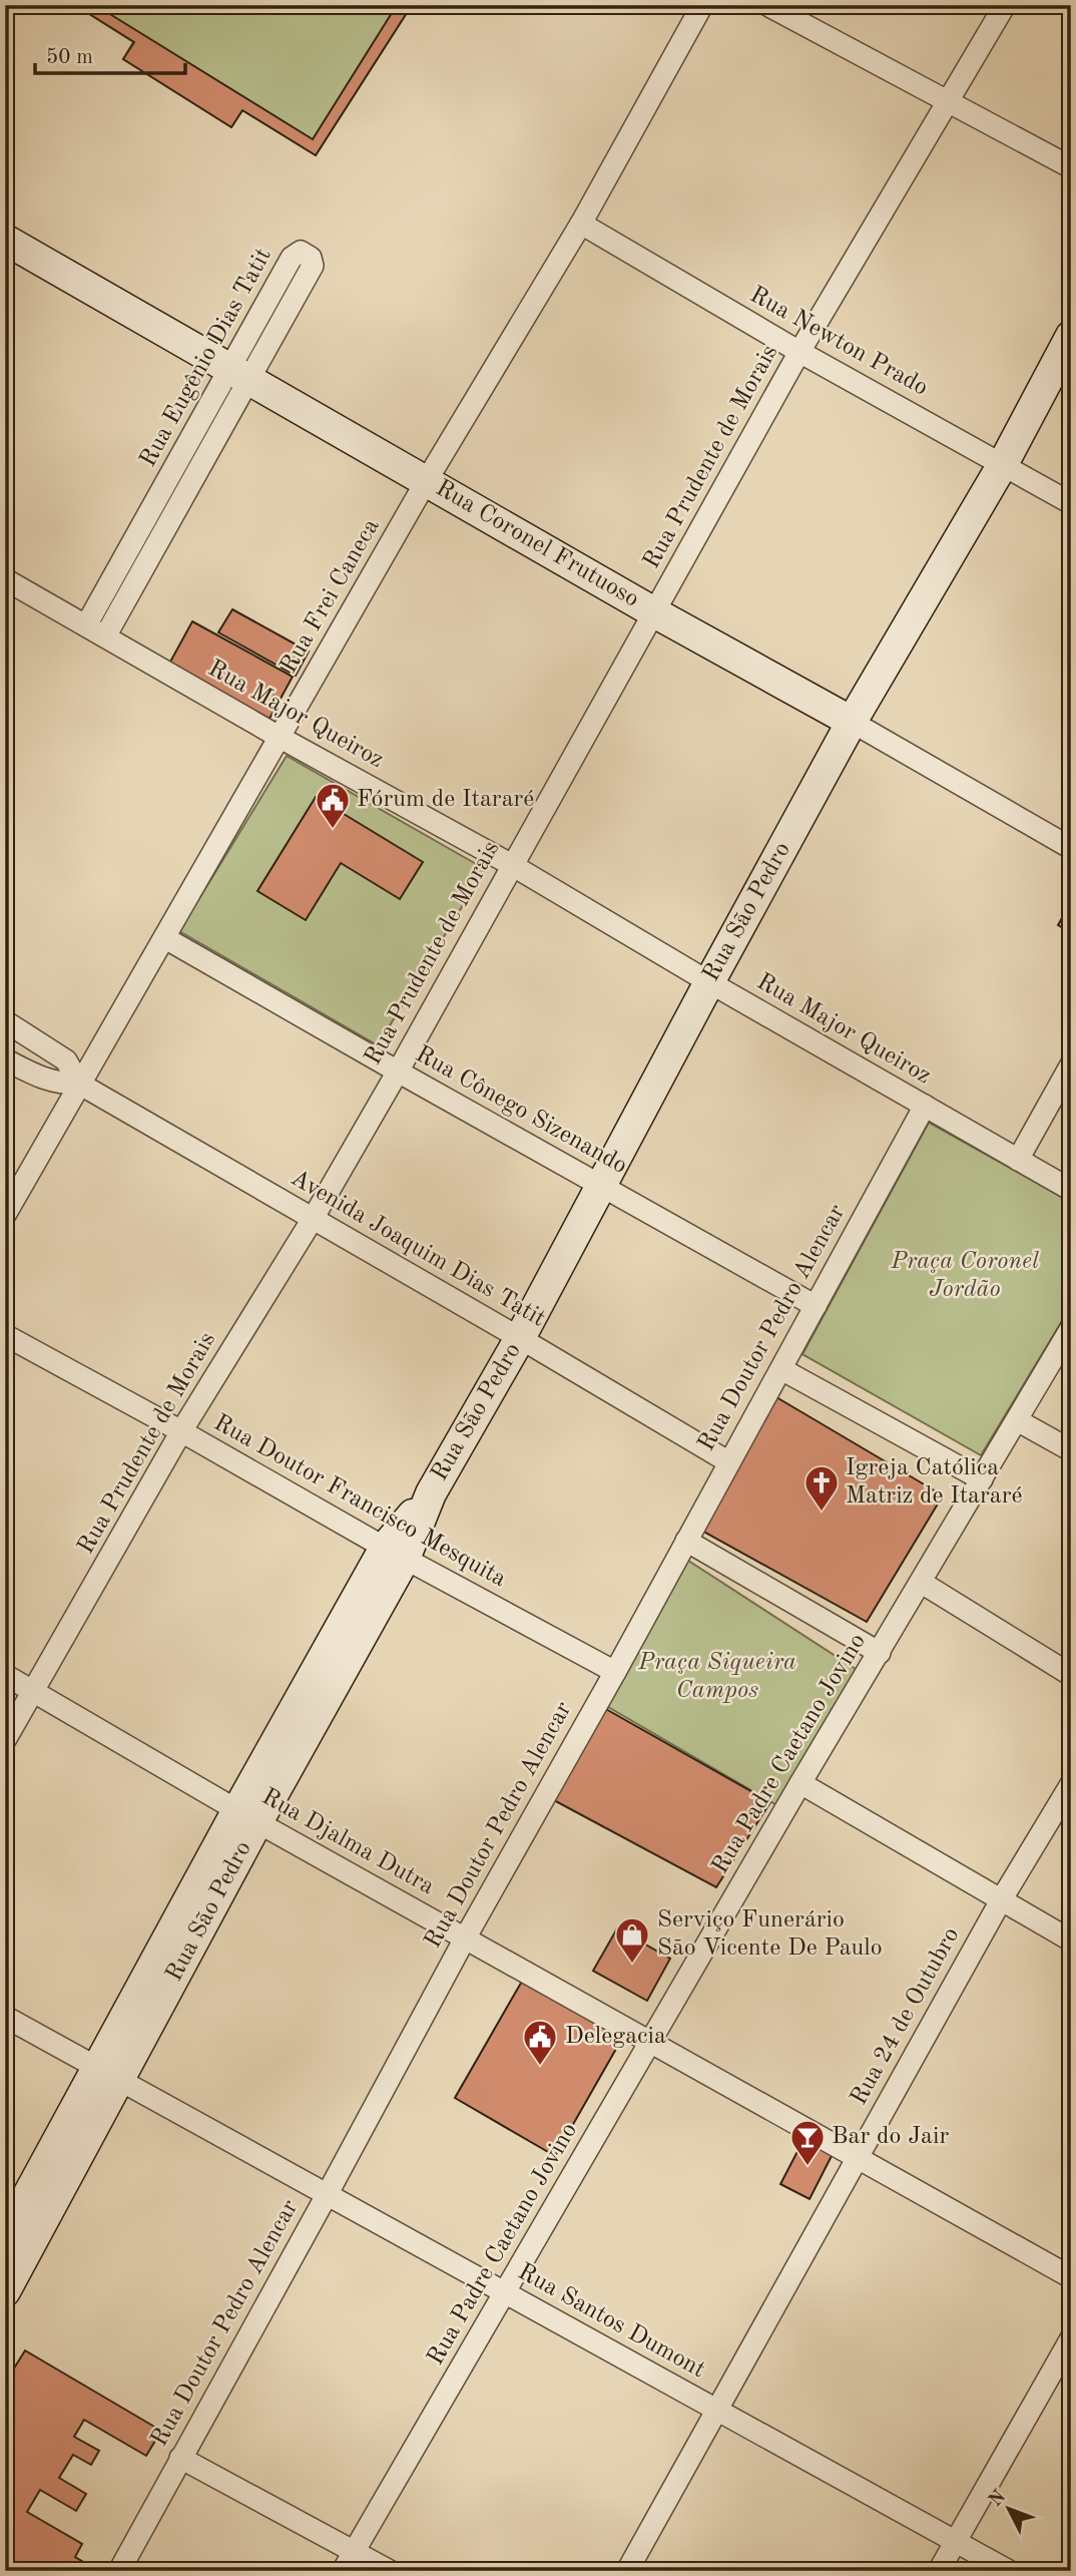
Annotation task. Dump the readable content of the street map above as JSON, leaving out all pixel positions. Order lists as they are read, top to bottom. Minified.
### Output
{"streets":{"main road":["Rua Coronel Frutuoso","Rua São Pedro"],"street":["Rua Newton Prado","Rua Eugênio Dias Tatit","Rua Prudente de Morais","Rua Frei Caneca","Rua Major Queiroz","Rua Cônego Sizenando","Avenida Joaquim Dias Tatit","Rua Doutor Pedro Alencar","Rua Doutor Francisco Mesquita","Rua Padre Caetano Jovino","Rua Djalma Dutra","Rua 24 de Outubro","Rua Santos Dumont"]},"crossings":[["Rua Newton Prado","Rua Prudente de Morais"],["Rua Newton Prado","Rua Frei Caneca"],["Rua Newton Prado","Rua São Pedro"],["Rua Eugênio Dias Tatit","Rua Coronel Frutuoso"],["Rua Eugênio Dias Tatit","Rua Major Queiroz"],["Rua Prudente de Morais","Rua Coronel Frutuoso"],["Rua Prudente de Morais","Rua Major Queiroz"],["Rua Prudente de Morais","Rua Cônego Sizenando"],["Rua Prudente de Morais","Avenida Joaquim Dias Tatit"],["Rua Prudente de Morais","Rua Doutor Francisco Mesquita"],["Rua Prudente de Morais","Rua Djalma Dutra"],["Rua Coronel Frutuoso","Rua Frei Caneca"],["Rua Coronel Frutuoso","Rua São Pedro"],["Rua Frei Caneca","Rua Major Queiroz"],["Rua Frei Caneca","Rua Cônego Sizenando"],["Rua Frei Caneca","Avenida Joaquim Dias Tatit"],["Rua Major Queiroz","Rua São Pedro"],["Rua Major Queiroz","Rua Doutor Pedro Alencar"],["Rua São Pedro","Rua Cônego Sizenando"],["Rua São Pedro","Avenida Joaquim Dias Tatit"],["Rua São Pedro","Rua Doutor Francisco Mesquita"],["Rua São Pedro","Rua Djalma Dutra"],["Rua São Pedro","Rua Santos Dumont"],["Rua Cônego Sizenando","Rua Doutor Pedro Alencar"],["Avenida Joaquim Dias Tatit","Rua Doutor Pedro Alencar"],["Rua Doutor Pedro Alencar","Rua Doutor Francisco Mesquita"],["Rua Doutor Pedro Alencar","Rua Djalma Dutra"],["Rua Doutor Pedro Alencar","Rua Santos Dumont"],["Rua Padre Caetano Jovino","Rua Djalma Dutra"],["Rua Padre Caetano Jovino","Rua Santos Dumont"],["Rua Djalma Dutra","Rua 24 de Outubro"],["Rua 24 de Outubro","Rua Santos Dumont"]],"parks":["Praça Coronel Jordão","Praça Siqueira Campos"],"places":{"public building":["Fórum de Itararé","Delegacia"],"church":["Igreja Católica Matriz de Itararé"],"shop":["Serviço Funerário São Vicente De Paulo"],"bar":["Bar do Jair"]},"scale_bar":"50 m","north":"top left"}
